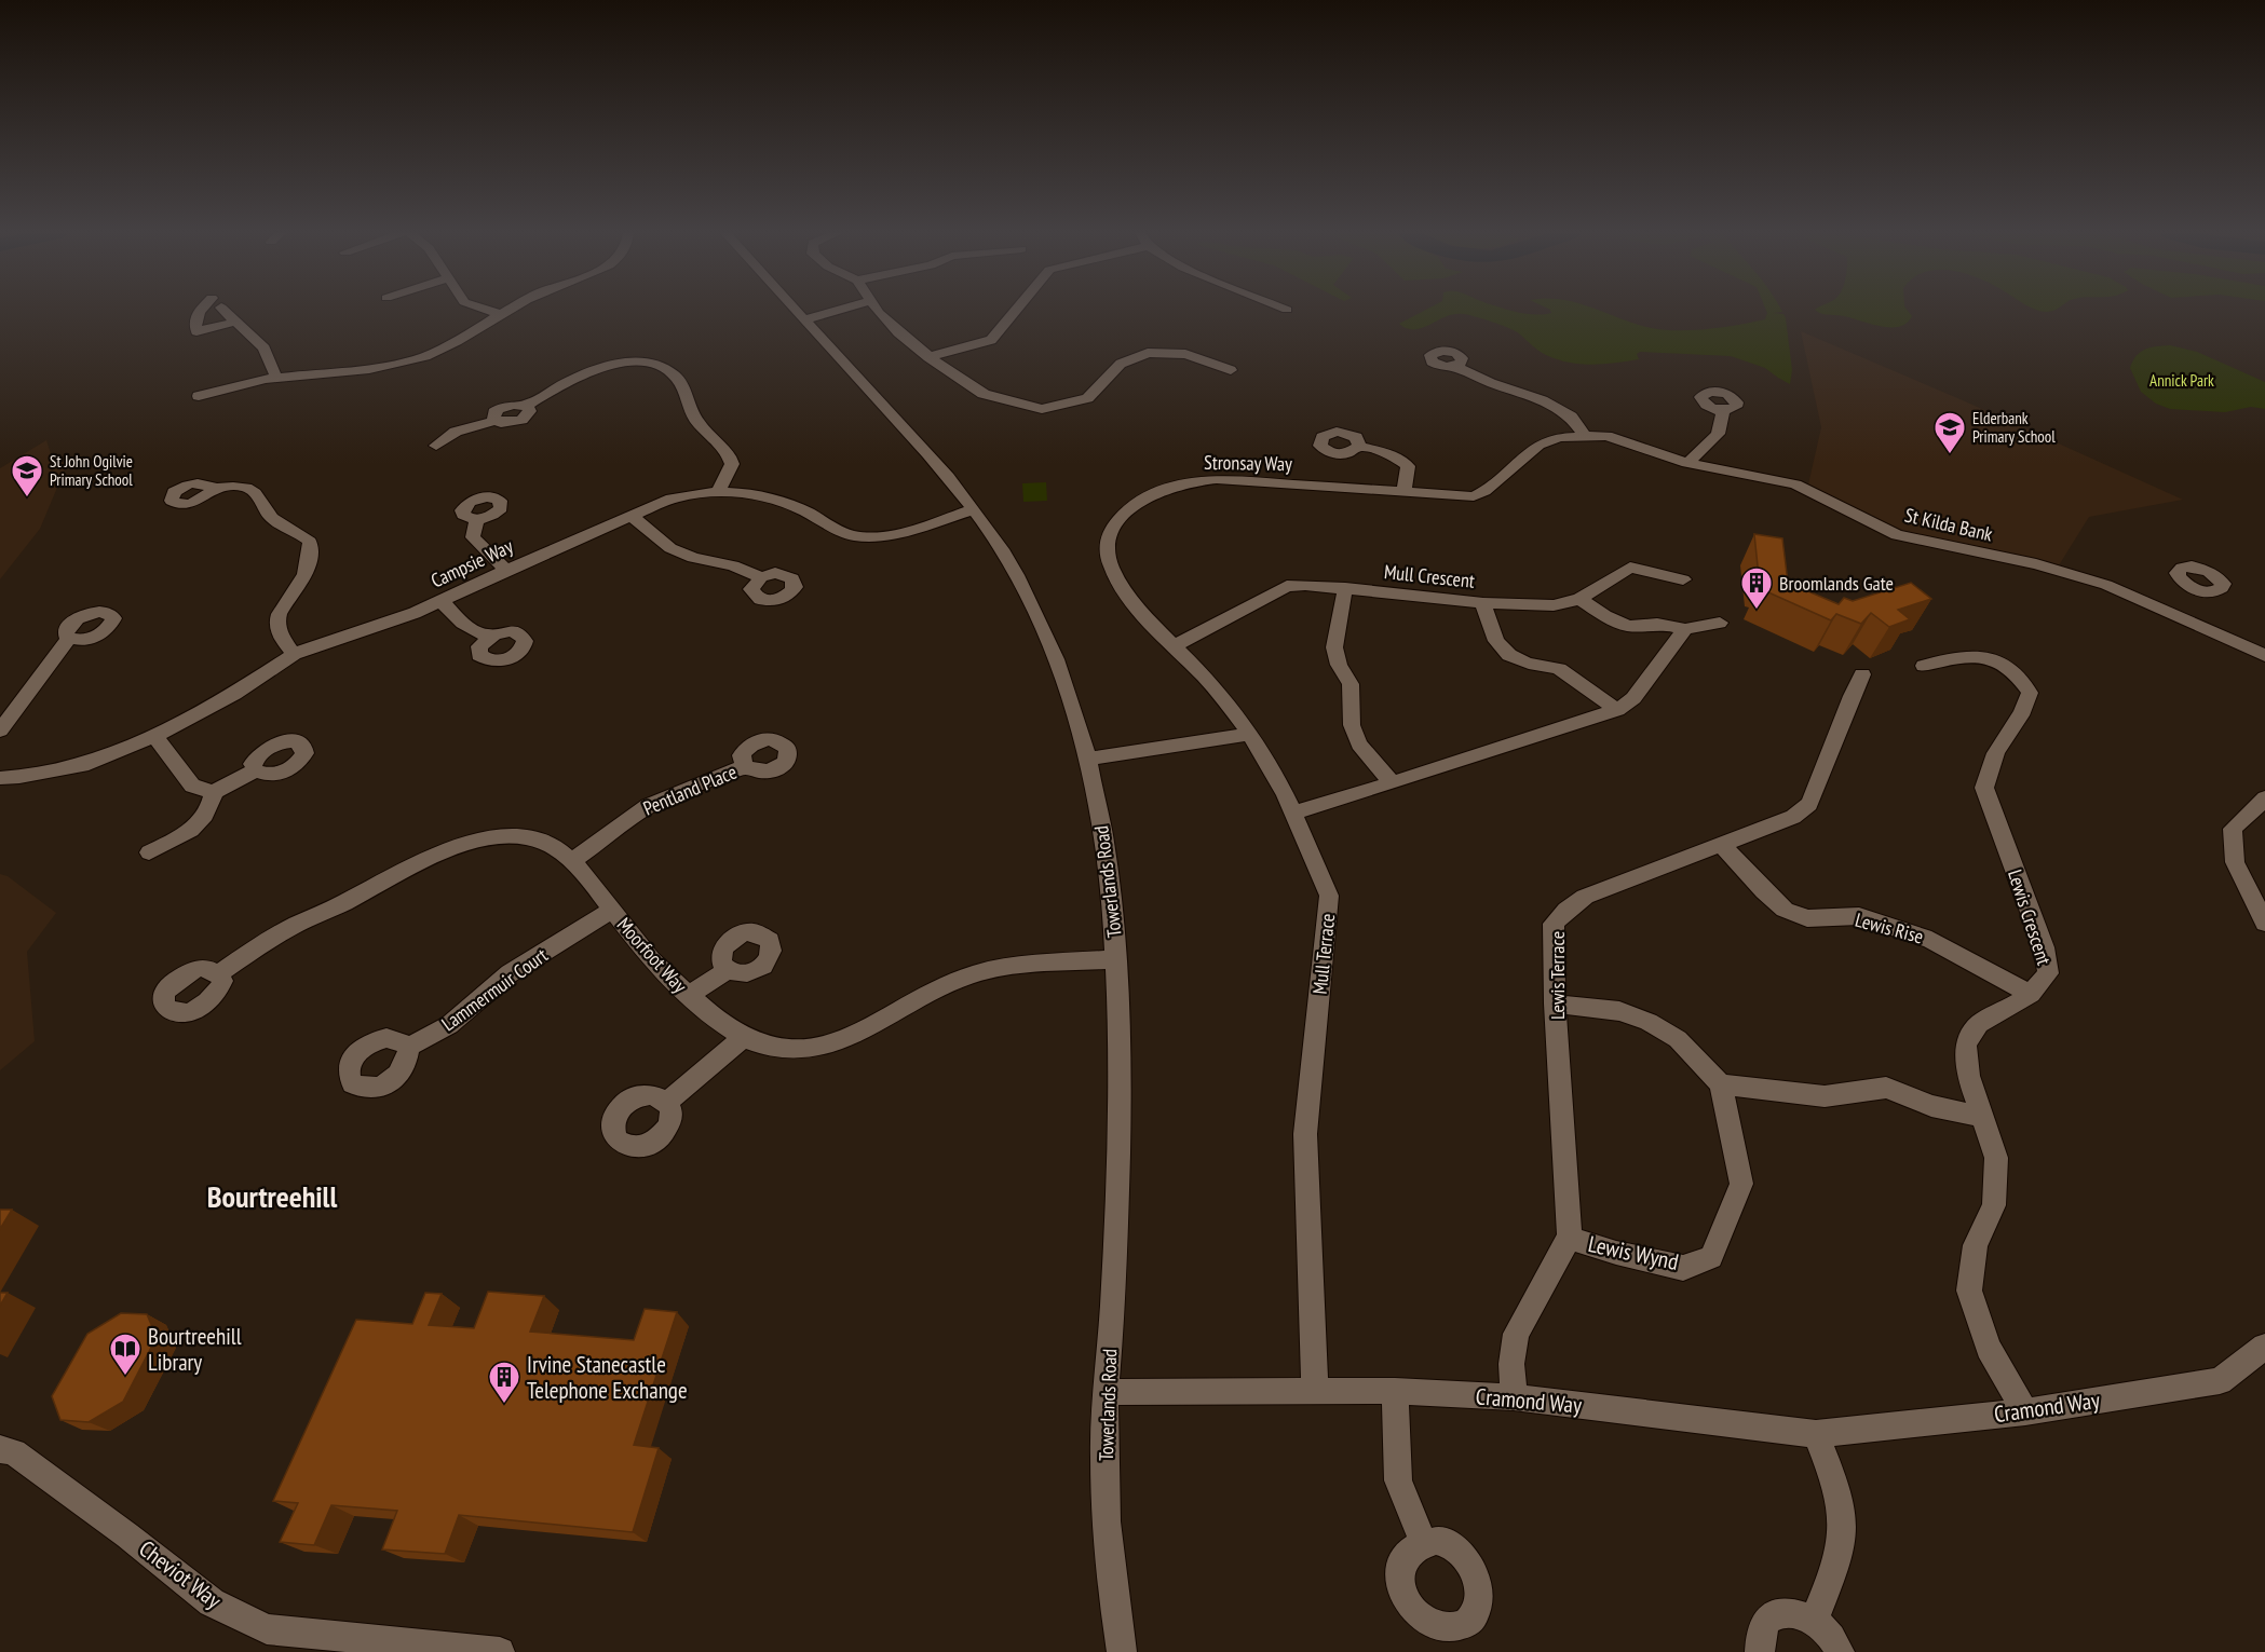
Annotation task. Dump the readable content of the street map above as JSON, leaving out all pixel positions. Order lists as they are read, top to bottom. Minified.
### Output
{"streets":{"street":["Stronsay Way","St Kilda Bank","Campsie Way","Mull Crescent","Pentland Place","Towerlands Road","Lewis Crescent","Lewis Rise","Mull Terrace","Moorfoot Way","Lewis Terrace","Lammermuir Court","Lewis Wynd","Cramond Way","Cheviot Way"]},"crossings":[["Stronsay Way","St Kilda Bank"],["Stronsay Way","Mull Crescent"],["Stronsay Way","Mull Terrace"],["Campsie Way","Towerlands Road"],["Pentland Place","Moorfoot Way"],["Towerlands Road","Moorfoot Way"],["Towerlands Road","Cramond Way"],["Lewis Crescent","Lewis Rise"],["Lewis Crescent","Cramond Way"],["Lewis Rise","Lewis Terrace"],["Mull Terrace","Cramond Way"],["Moorfoot Way","Lammermuir Court"],["Lewis Terrace","Lewis Wynd"]],"districts":["Bourtreehill"],"parks":["Annick Park"],"places":{"school or university":["Elderbank Primary School","St John Ogilvie Primary School"],"building":["Broomlands Gate","Irvine Stanecastle Telephone Exchange"],"library":["Bourtreehill Library"]}}
